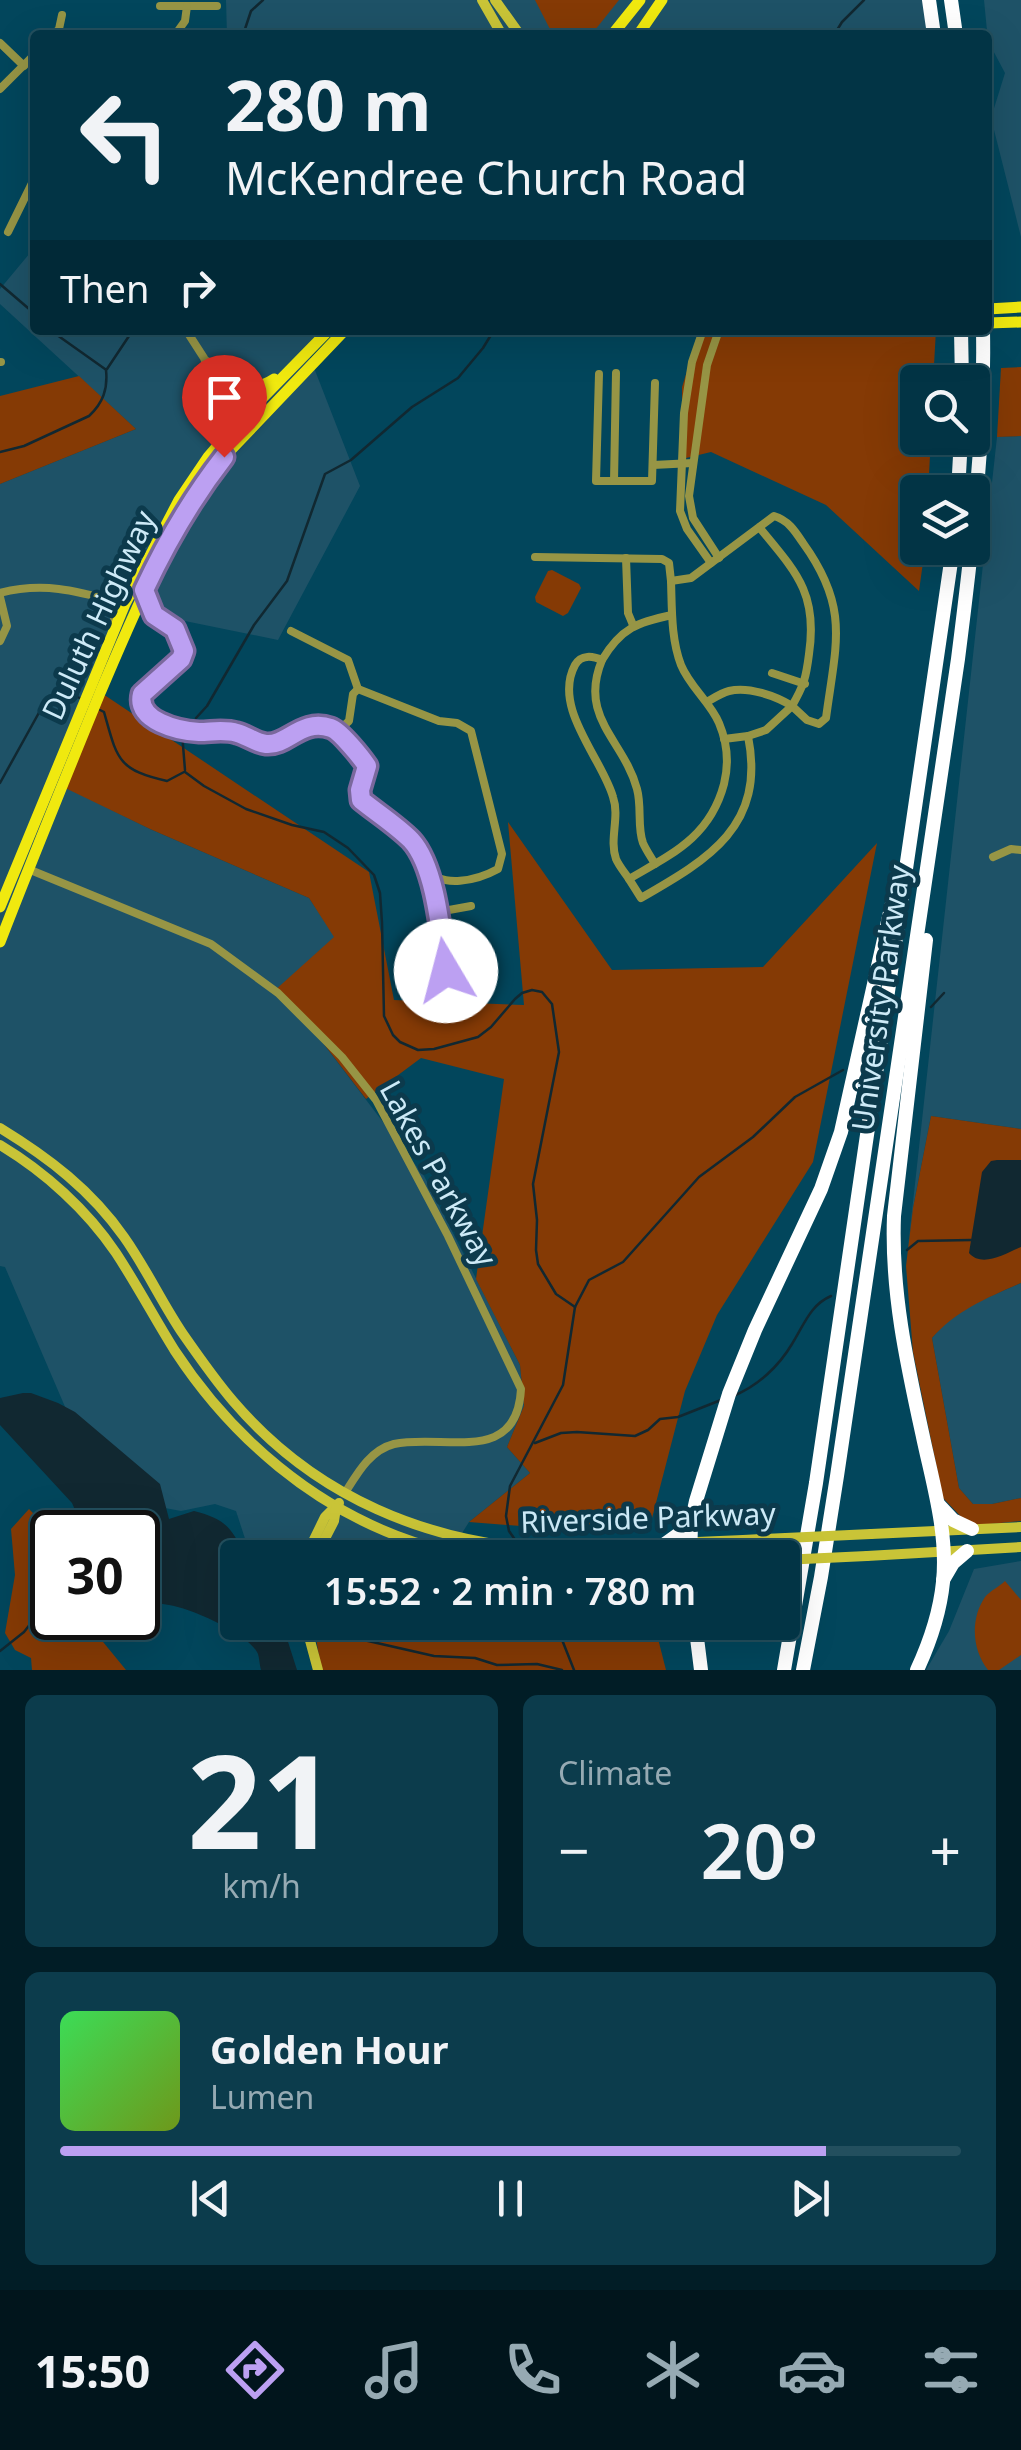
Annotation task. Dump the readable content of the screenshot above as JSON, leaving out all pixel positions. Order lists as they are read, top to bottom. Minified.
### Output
{"streets":{"highway":["University Parkway"],"main road":["Duluth Highway","Riverside Parkway"],"street":["Lakes Parkway"]},"crossings":[["Duluth Highway","Lakes Parkway"],["Lakes Parkway","Riverside Parkway"]],"page":{"turn":["280 m","McKendree Church Road"],"then":"Then","limit":"30","trip":"15:52 · 2 min · 780 m","tile":[["21","km/h"],"Climate"],"heat":["−","20°","+"],"song":["Golden Hour","Lumen"],"tabs":"15:50"}}
